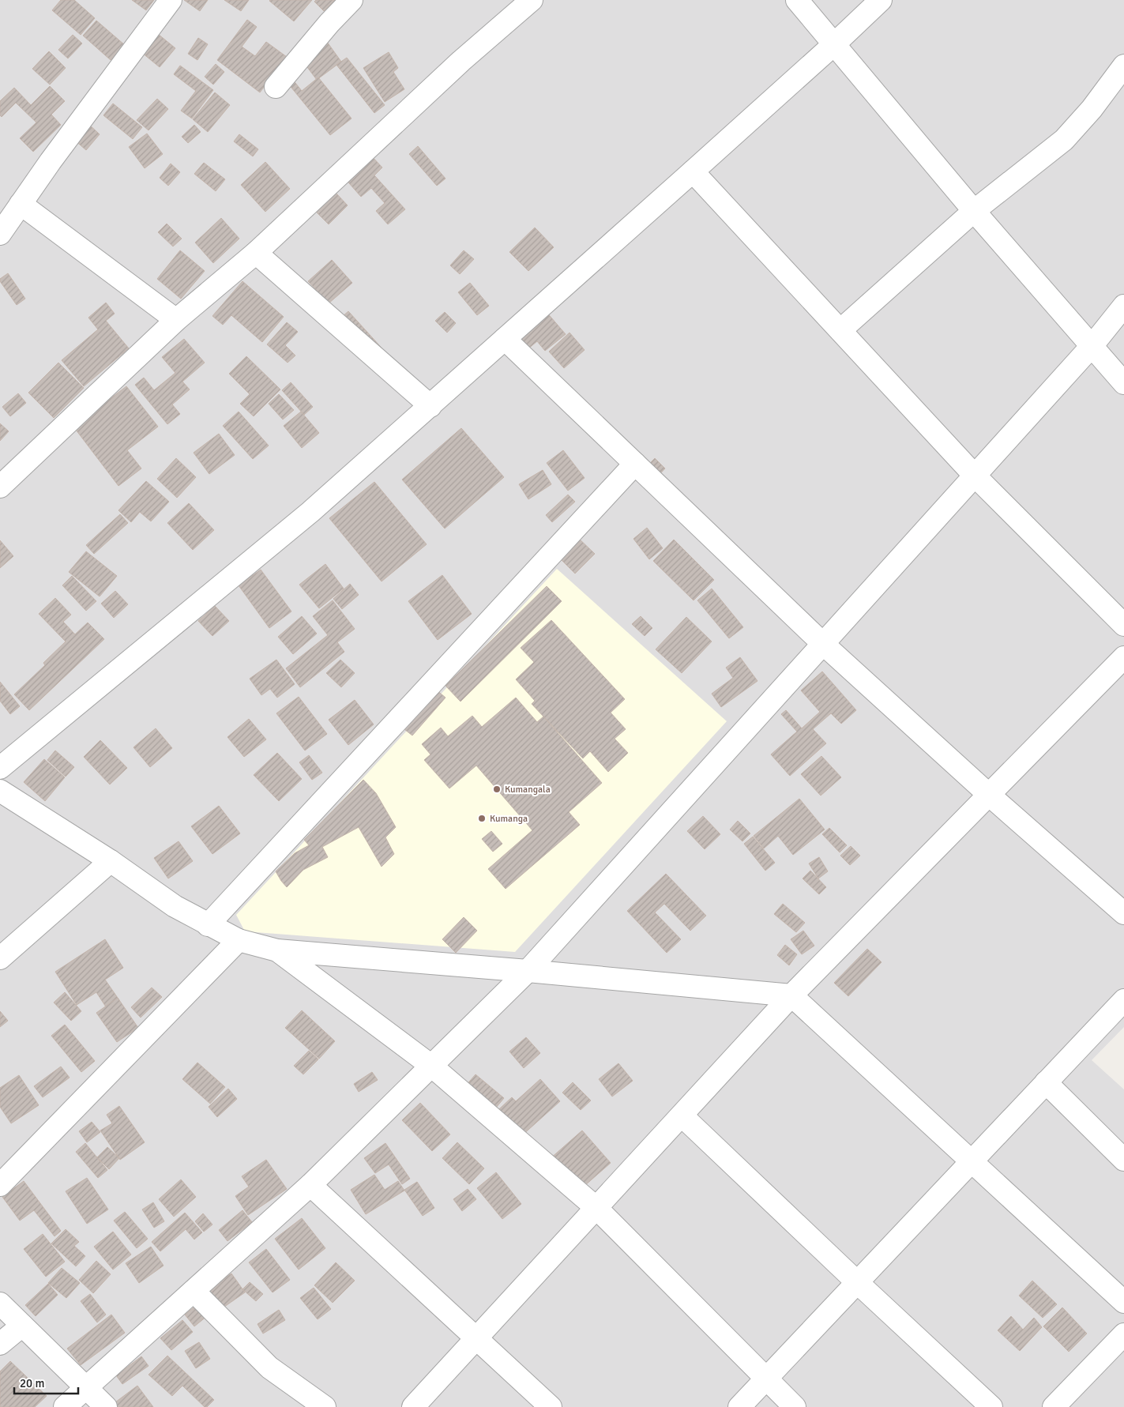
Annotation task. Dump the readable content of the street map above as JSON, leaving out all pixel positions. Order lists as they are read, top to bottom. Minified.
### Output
{"places":["Kumangala","Kumanga"],"scale_bar":"20 m"}
